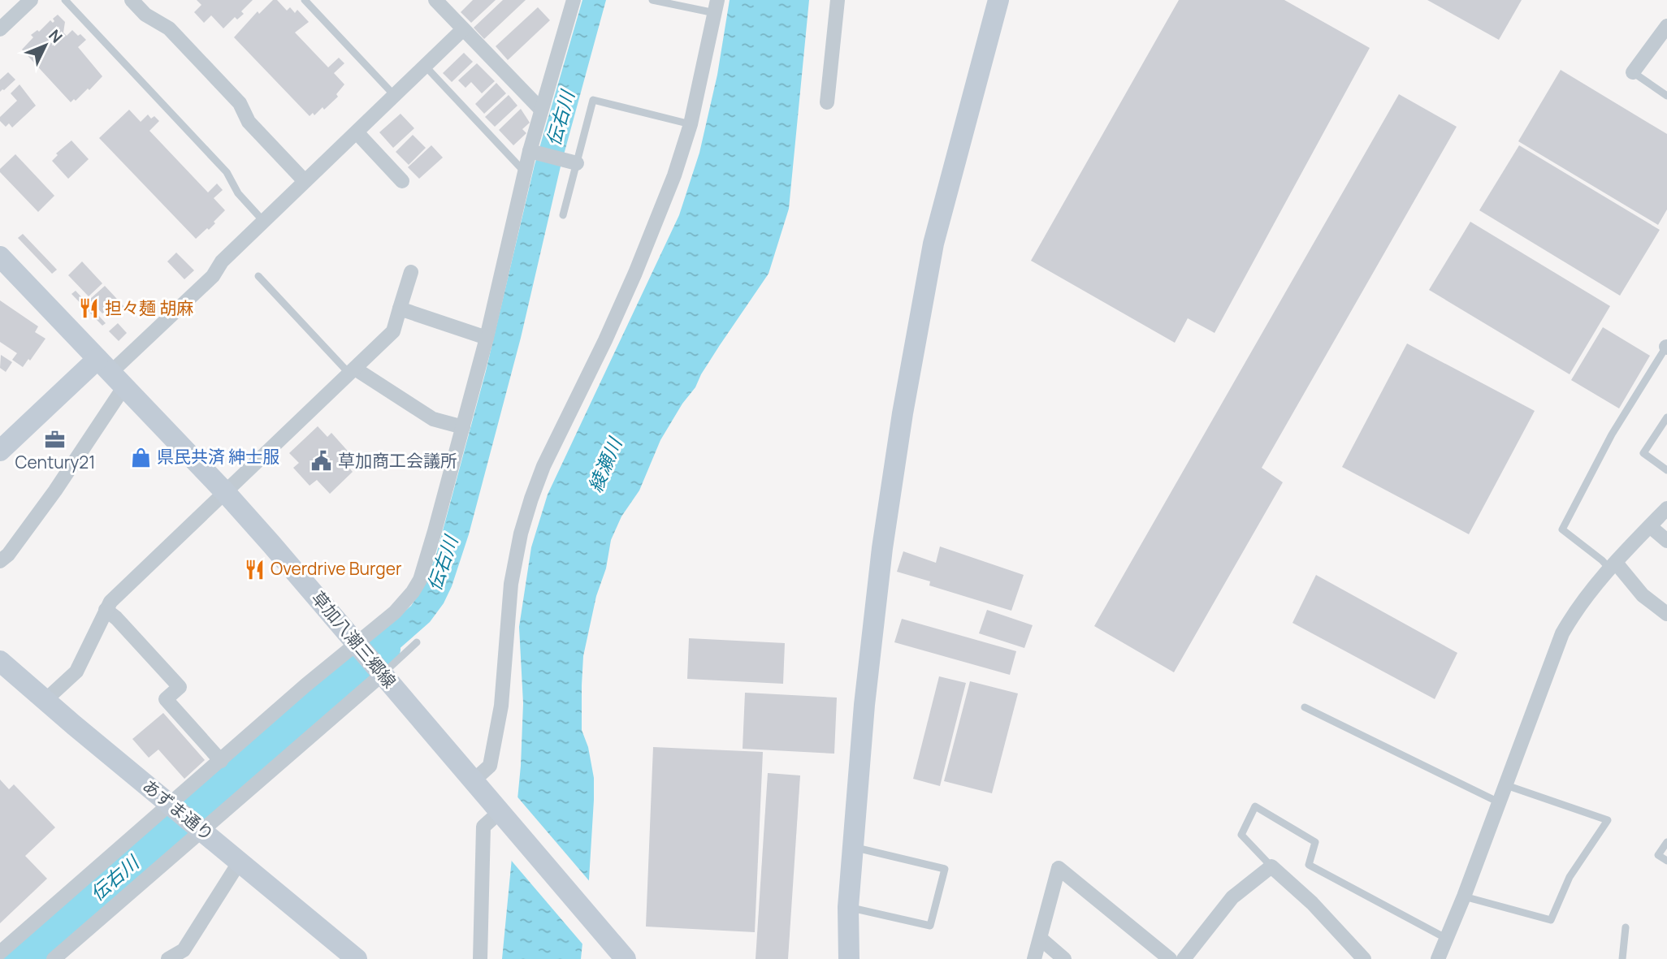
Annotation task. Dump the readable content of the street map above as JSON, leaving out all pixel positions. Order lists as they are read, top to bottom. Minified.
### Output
{"streets":{"street":["草加八潮三郷線","あずま通り"]},"water":["伝右川","綾瀬川"],"places":{"restaurant":["担々麺 胡麻","Overdrive Burger"],"office":["Century21"],"shop":["県民共済 紳士服"],"public building":["草加商工会議所"]},"north":"top right"}
